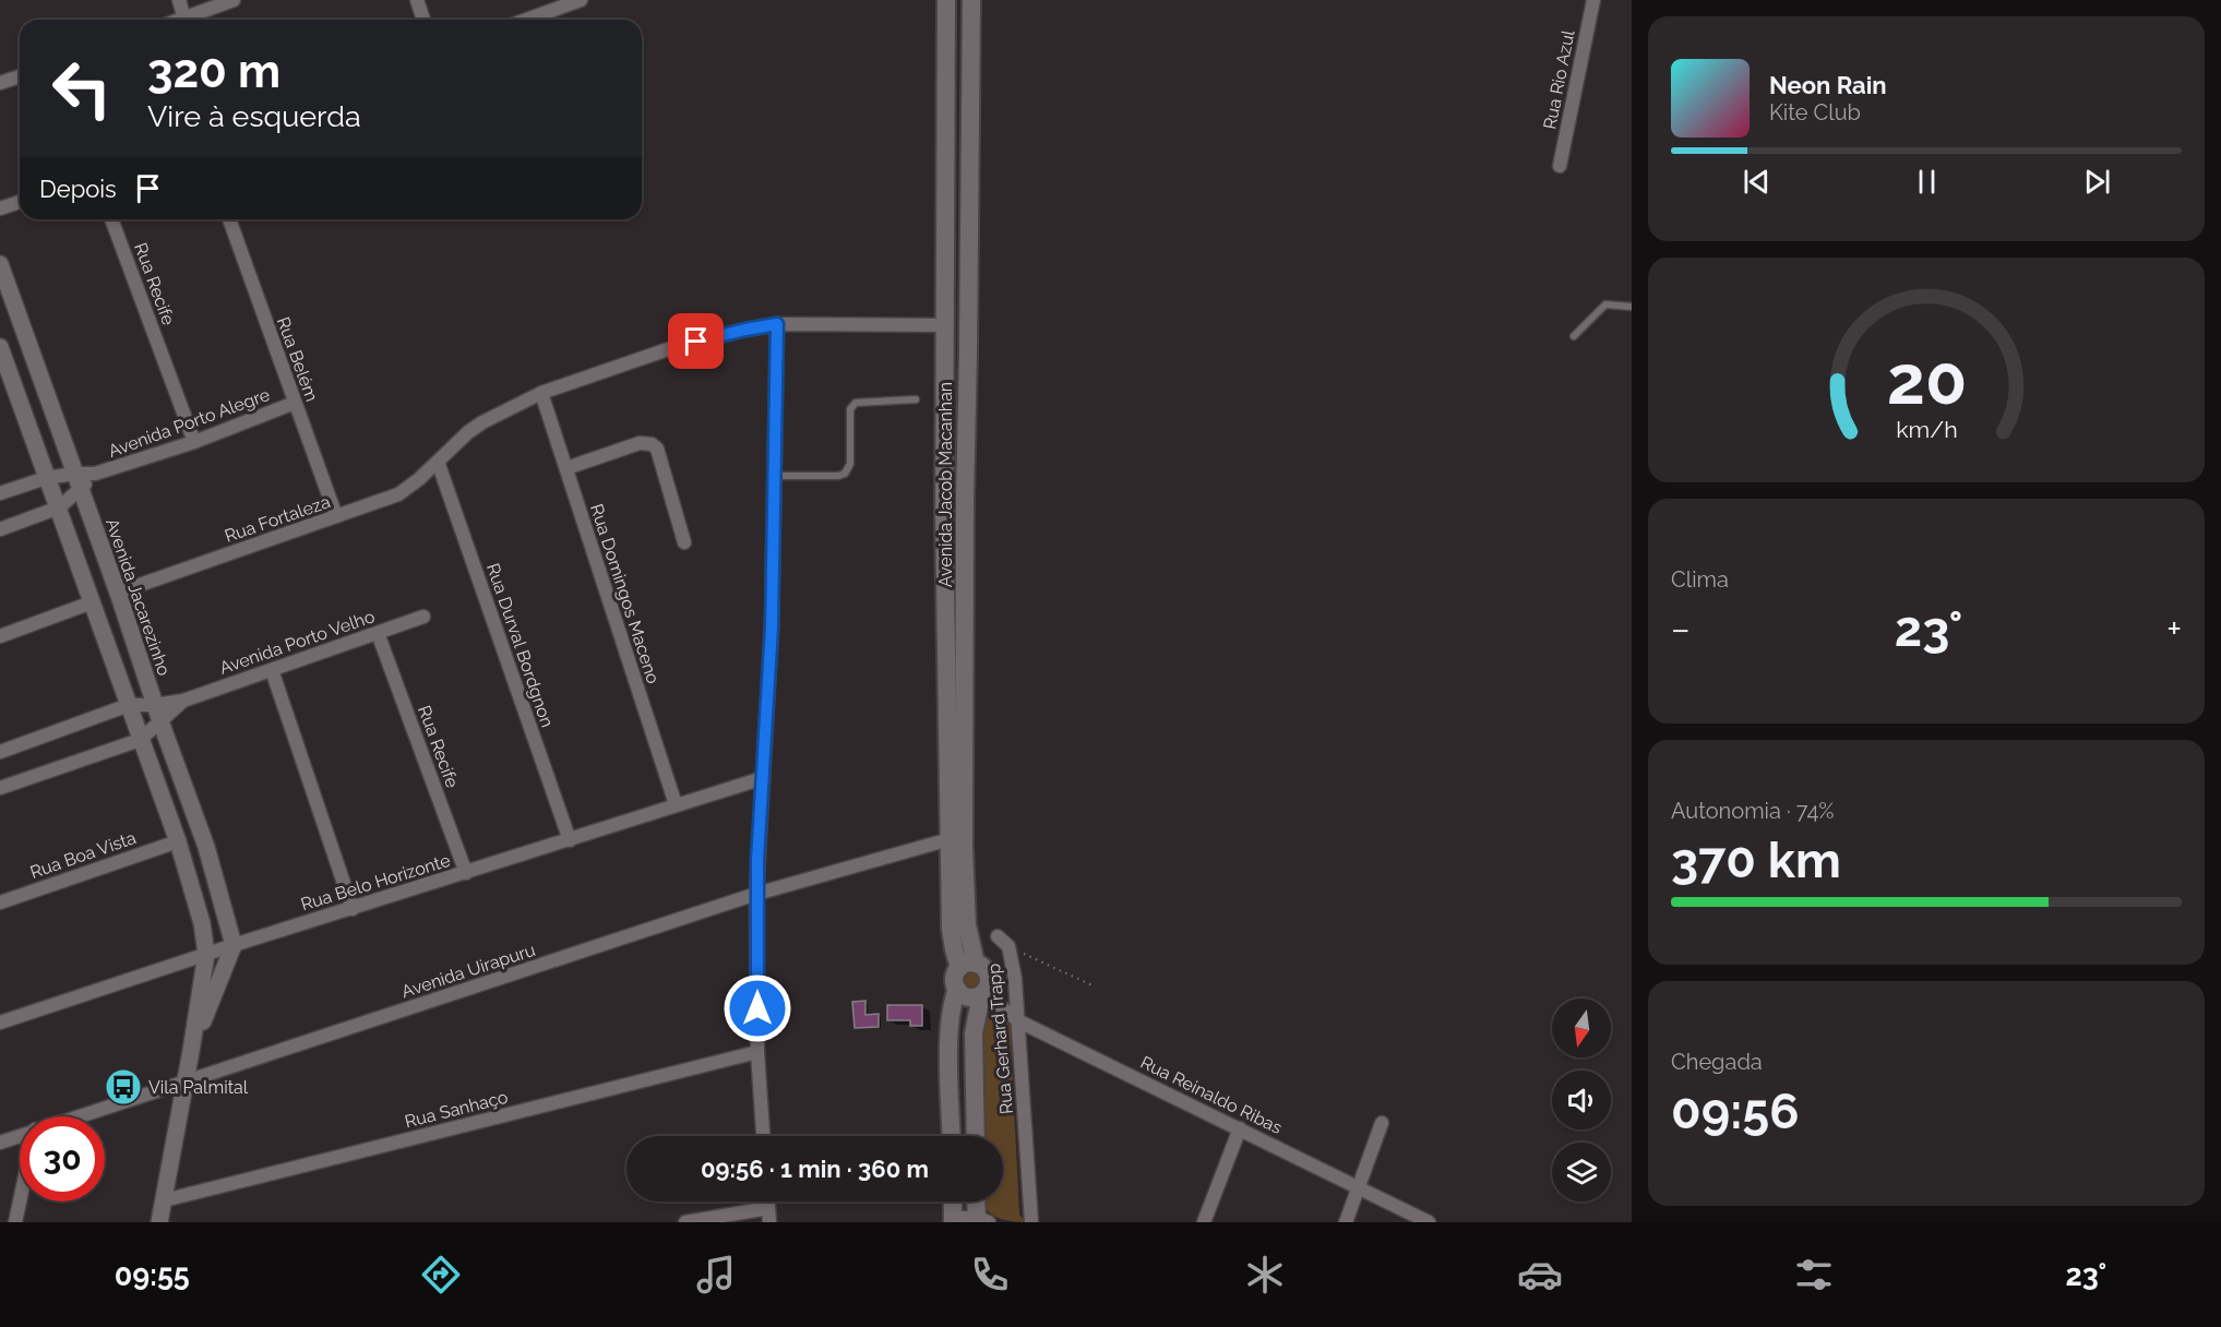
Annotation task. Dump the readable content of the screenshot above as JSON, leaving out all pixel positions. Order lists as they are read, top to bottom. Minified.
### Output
{"streets":{"main road":["Avenida Jacob Macanhan"],"street":["Rua Rio Azul","Rua Recife","Rua Belém","Avenida Porto Alegre","Rua Fortaleza","Rua Domingos Maceno","Avenida Jacarezinho","Avenida Porto Velho","Rua Durval Bordgnon","Rua Boa Vista","Rua Belo Horizonte","Avenida Uirapuru","Rua Gerhard Trapp","Rua Reinaldo Ribas","Rua Sanhaço"]},"crossings":[["Rua Recife","Avenida Porto Alegre"],["Rua Recife","Avenida Porto Velho"],["Rua Recife","Rua Belo Horizonte"],["Rua Belém","Avenida Porto Alegre"],["Rua Belém","Rua Fortaleza"],["Avenida Porto Alegre","Avenida Jacarezinho"],["Avenida Jacob Macanhan","Rua Fortaleza"],["Avenida Jacob Macanhan","Avenida Uirapuru"],["Avenida Jacob Macanhan","Rua Reinaldo Ribas"],["Rua Fortaleza","Rua Domingos Maceno"],["Rua Fortaleza","Avenida Jacarezinho"],["Rua Fortaleza","Rua Durval Bordgnon"],["Rua Domingos Maceno","Rua Belo Horizonte"],["Avenida Jacarezinho","Avenida Porto Velho"],["Avenida Jacarezinho","Rua Belo Horizonte"],["Rua Durval Bordgnon","Rua Belo Horizonte"],["Rua Gerhard Trapp","Rua Reinaldo Ribas"]],"places":{"bus stop":["Vila Palmital"]},"north":"bottom","page":{"turn":["320 m","Vire à esquerda"],"song":["Neon Rain","Kite Club"],"then":"Depois","tile":["Clima",["Autonomia · 74%","370 km"],["Chegada","09:56"]],"heat":["−","23°","+"],"limit":"30","trip":"09:56 · 1 min · 360 m","tabs":["09:55","23°"],"gauge":["20","km/h"]}}
